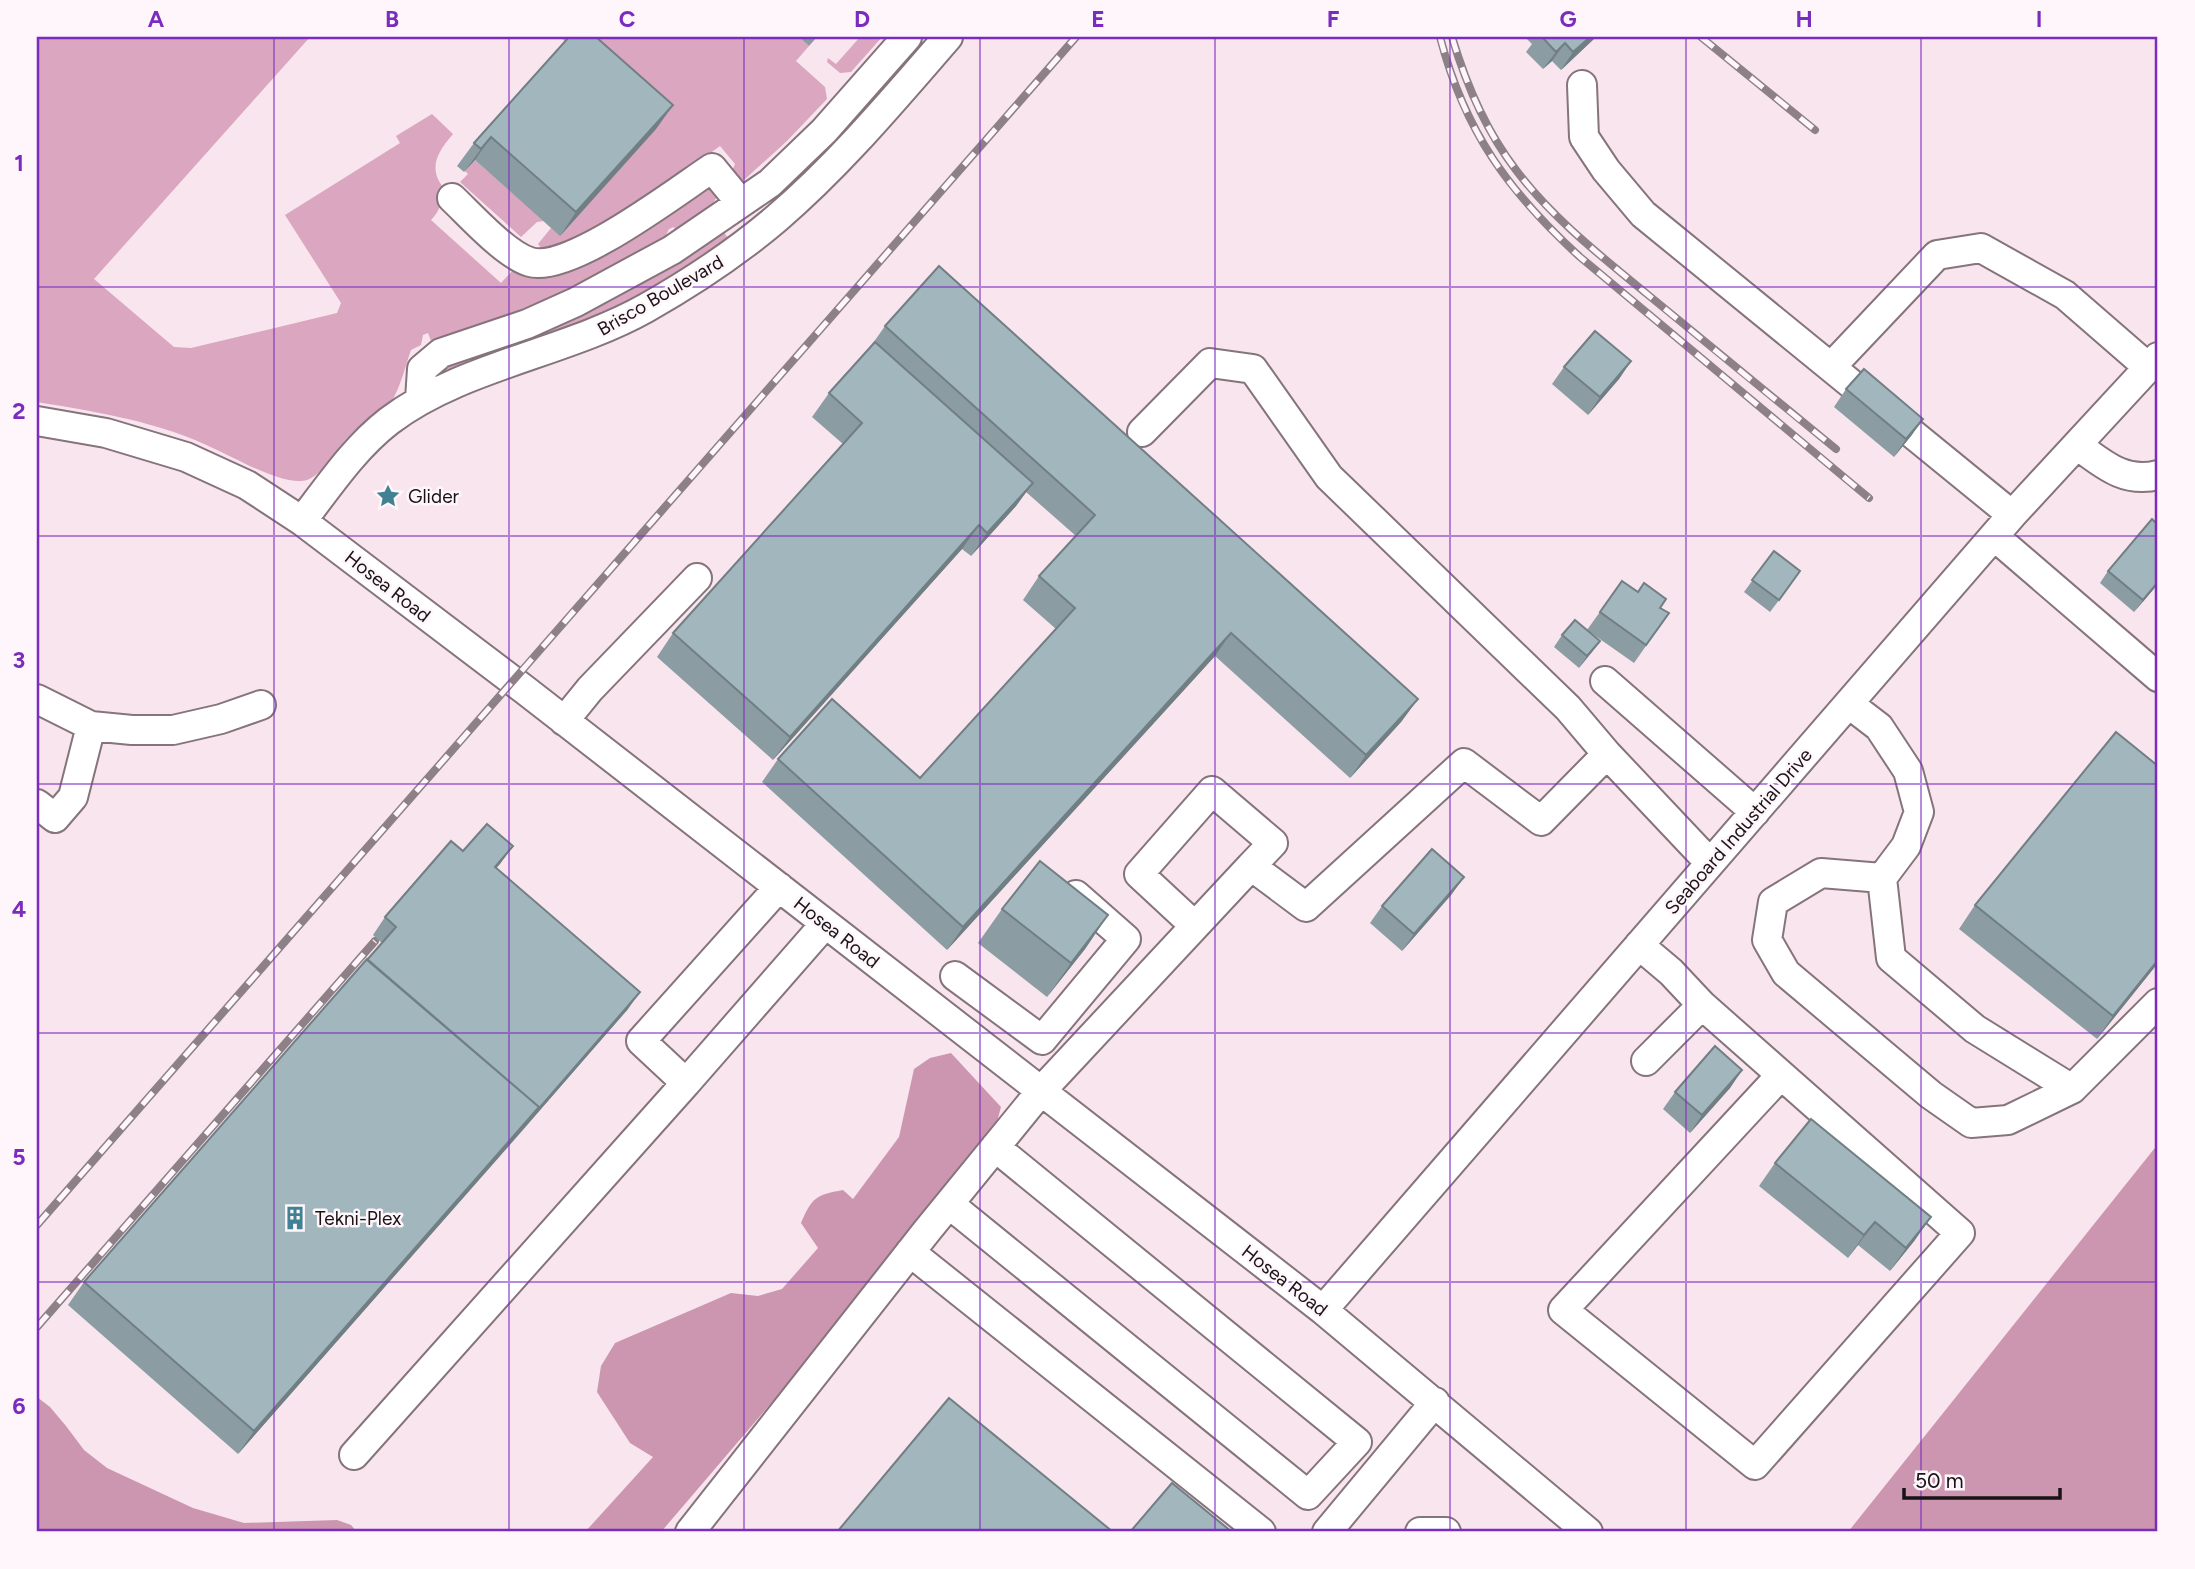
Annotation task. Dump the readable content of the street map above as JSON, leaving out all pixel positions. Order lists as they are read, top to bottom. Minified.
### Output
{"streets":{"street":["Brisco Boulevard","Hosea Road","Seaboard Industrial Drive"]},"crossings":[["Brisco Boulevard","Hosea Road"],["Hosea Road","Seaboard Industrial Drive"]],"places":{"place":["Glider"],"building":["Tekni-Plex"]},"scale_bar":"50 m","grid":{"columns":["A","B","C","D","E","F","G","H","I"],"rows":["1","2","3","4","5","6"]}}
